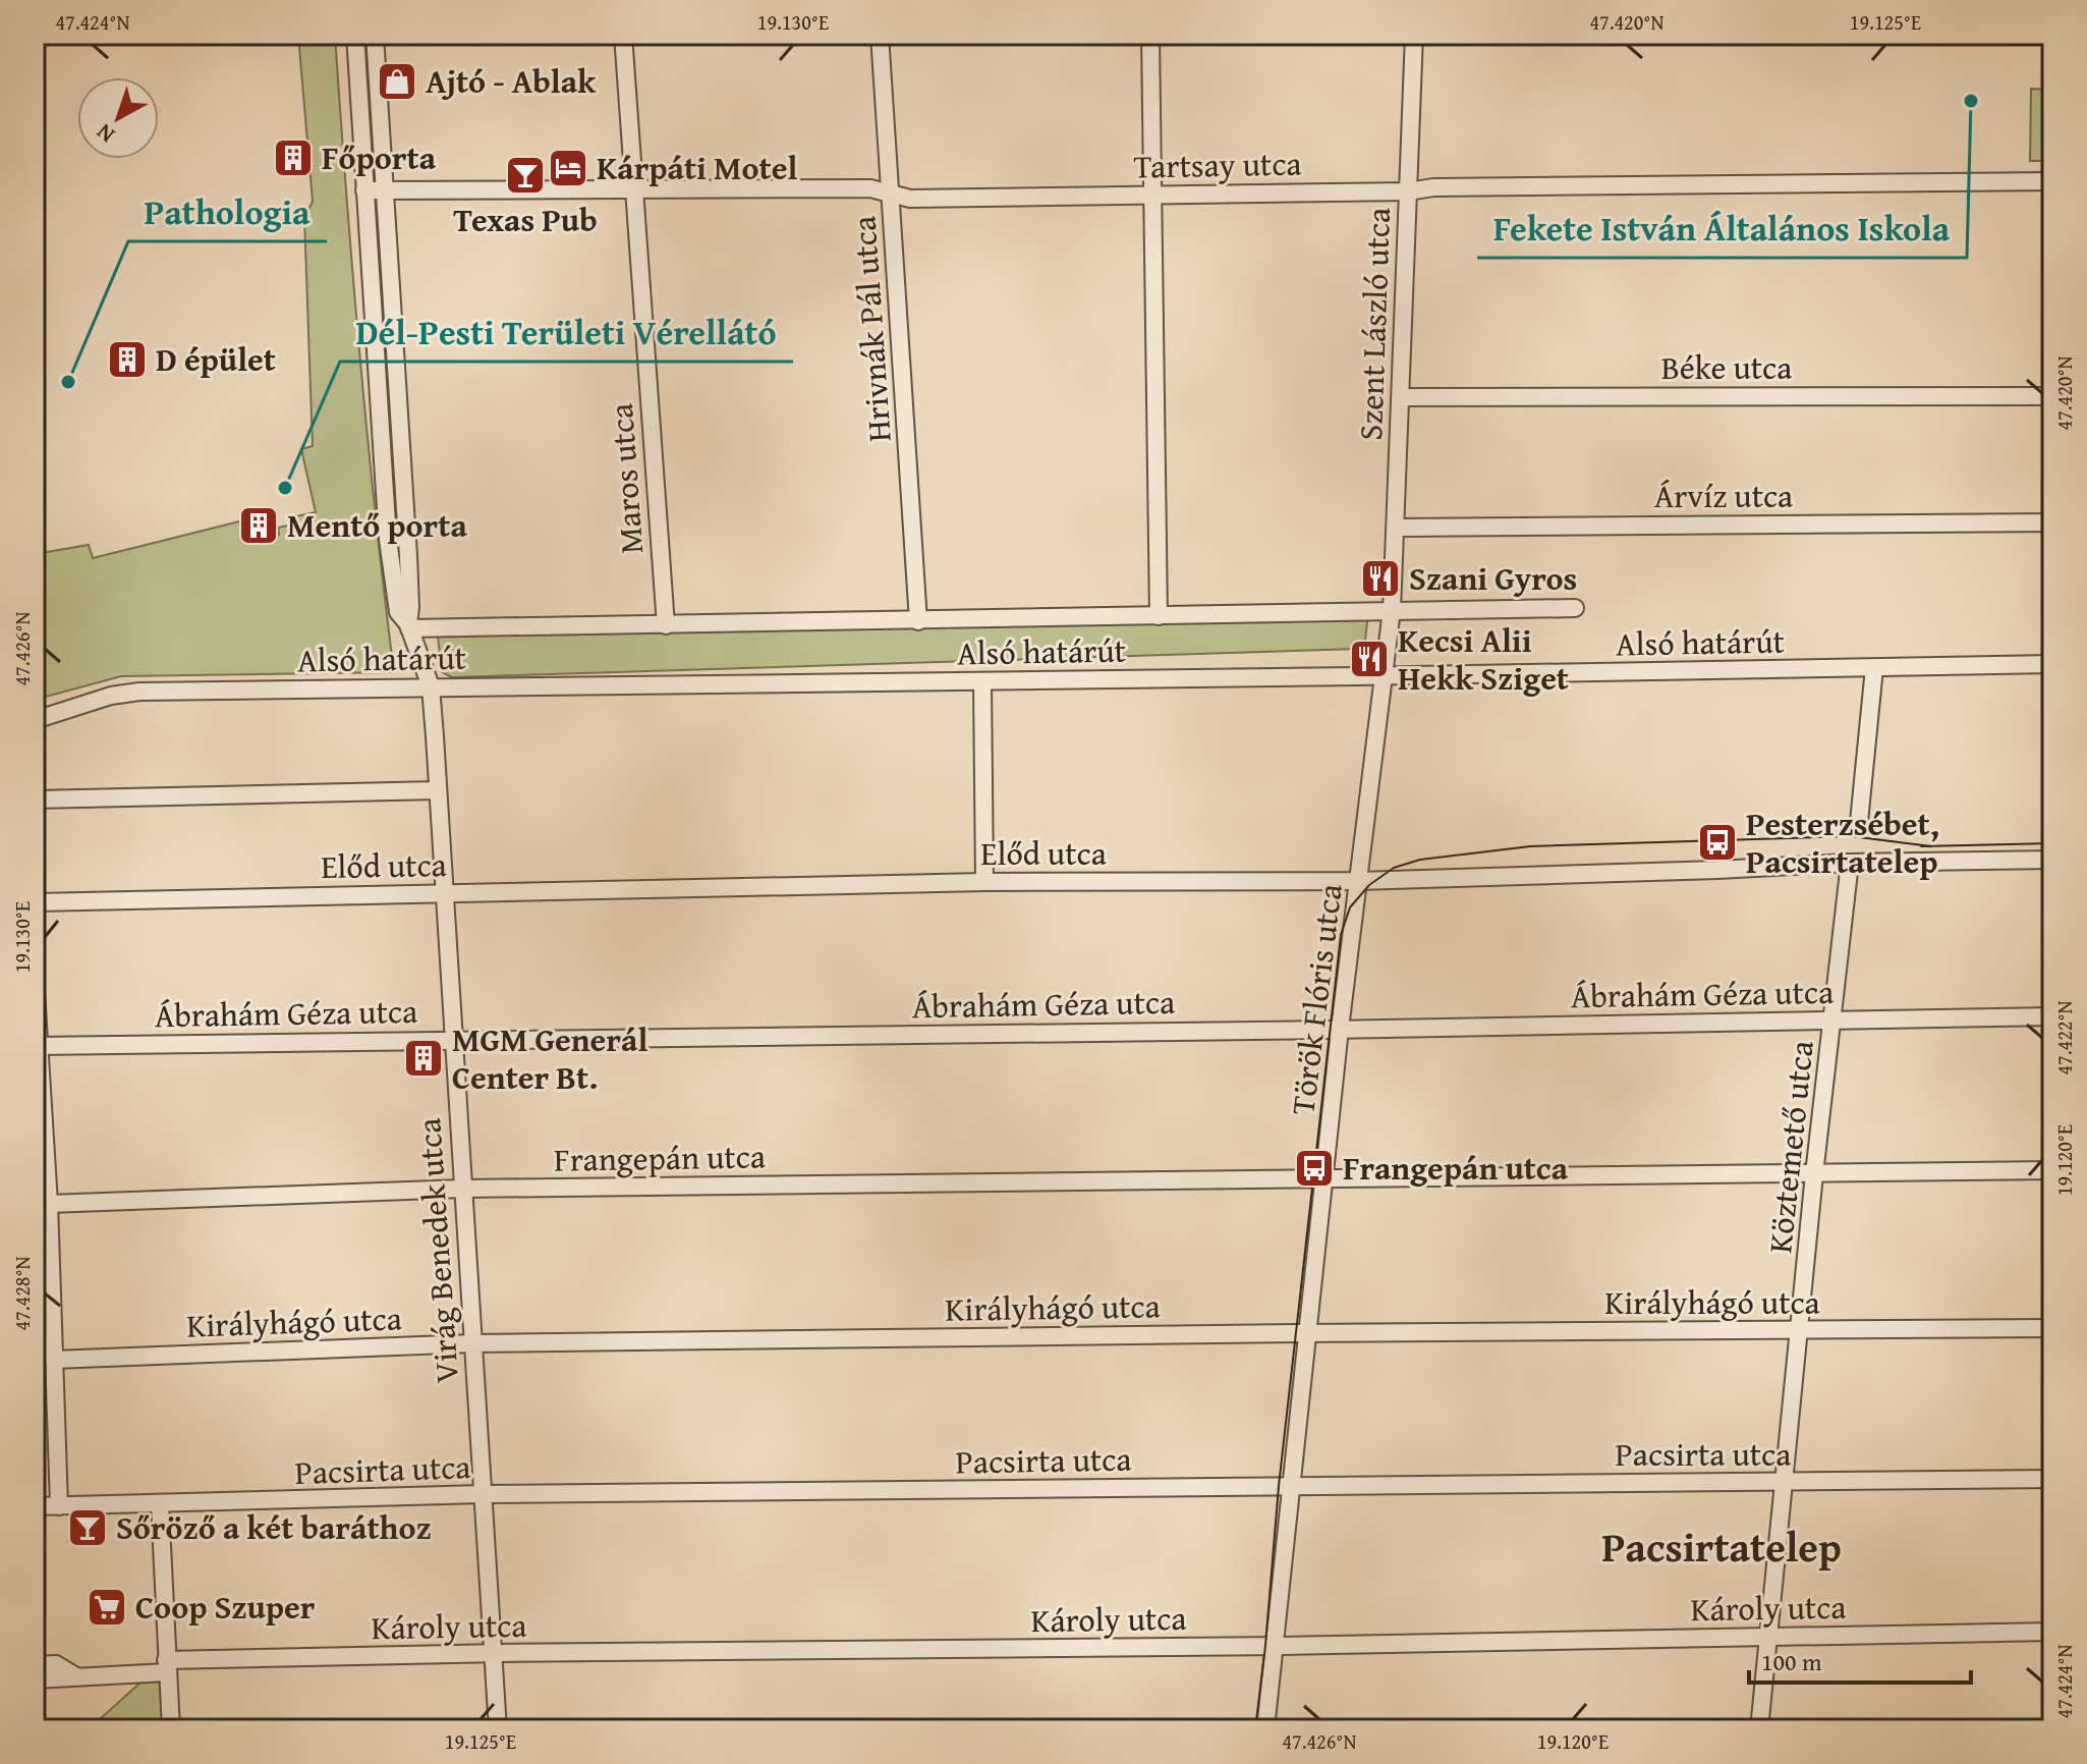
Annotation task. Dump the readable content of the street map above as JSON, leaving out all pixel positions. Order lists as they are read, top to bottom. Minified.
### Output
{"streets":{"street":["Tartsay utca","Szent László utca","Hrivnák Pál utca","Béke utca","Maros utca","Árvíz utca","Alsó határút","Előd utca","Ábrahám Géza utca","Török Flóris utca","Köztemető utca","Frangepán utca","Virág Benedek utca","Királyhágó utca","Pacsirta utca","Károly utca"]},"crossings":[["Tartsay utca","Szent László utca"],["Tartsay utca","Hrivnák Pál utca"],["Tartsay utca","Maros utca"],["Szent László utca","Béke utca"],["Szent László utca","Árvíz utca"],["Szent László utca","Alsó határút"],["Szent László utca","Török Flóris utca"],["Hrivnák Pál utca","Alsó határút"],["Maros utca","Alsó határút"],["Alsó határút","Török Flóris utca"],["Alsó határút","Virág Benedek utca"],["Előd utca","Török Flóris utca"],["Előd utca","Köztemető utca"],["Előd utca","Virág Benedek utca"],["Ábrahám Géza utca","Török Flóris utca"],["Ábrahám Géza utca","Köztemető utca"],["Ábrahám Géza utca","Virág Benedek utca"],["Török Flóris utca","Frangepán utca"],["Török Flóris utca","Királyhágó utca"],["Török Flóris utca","Pacsirta utca"],["Török Flóris utca","Károly utca"],["Köztemető utca","Frangepán utca"],["Köztemető utca","Királyhágó utca"],["Köztemető utca","Pacsirta utca"],["Köztemető utca","Károly utca"],["Frangepán utca","Virág Benedek utca"],["Virág Benedek utca","Királyhágó utca"],["Virág Benedek utca","Pacsirta utca"],["Virág Benedek utca","Károly utca"]],"districts":["Pacsirtatelep"],"places":{"shop":["Ajtó - Ablak"],"other":["Fekete István Általános Iskola","Pathologia","Dél-Pesti Területi Vérellátó"],"building":["Főporta","D épület","Mentő porta","MGM Generál Center Bt."],"hotel":["Kárpáti Motel"],"bar":["Texas Pub","Sőröző a két baráthoz"],"restaurant":["Szani Gyros","Kecsi Alii Hekk Sziget"],"bus stop":["Pesterzsébet, Pacsirtatelep","Frangepán utca"],"supermarket":["Coop Szuper"]},"scale_bar":"100 m","north":"bottom left","coordinates":["47.424°N","19.130°E","47.420°N","19.125°E","47.426°N","47.422°N","19.120°E","47.428°N"]}
